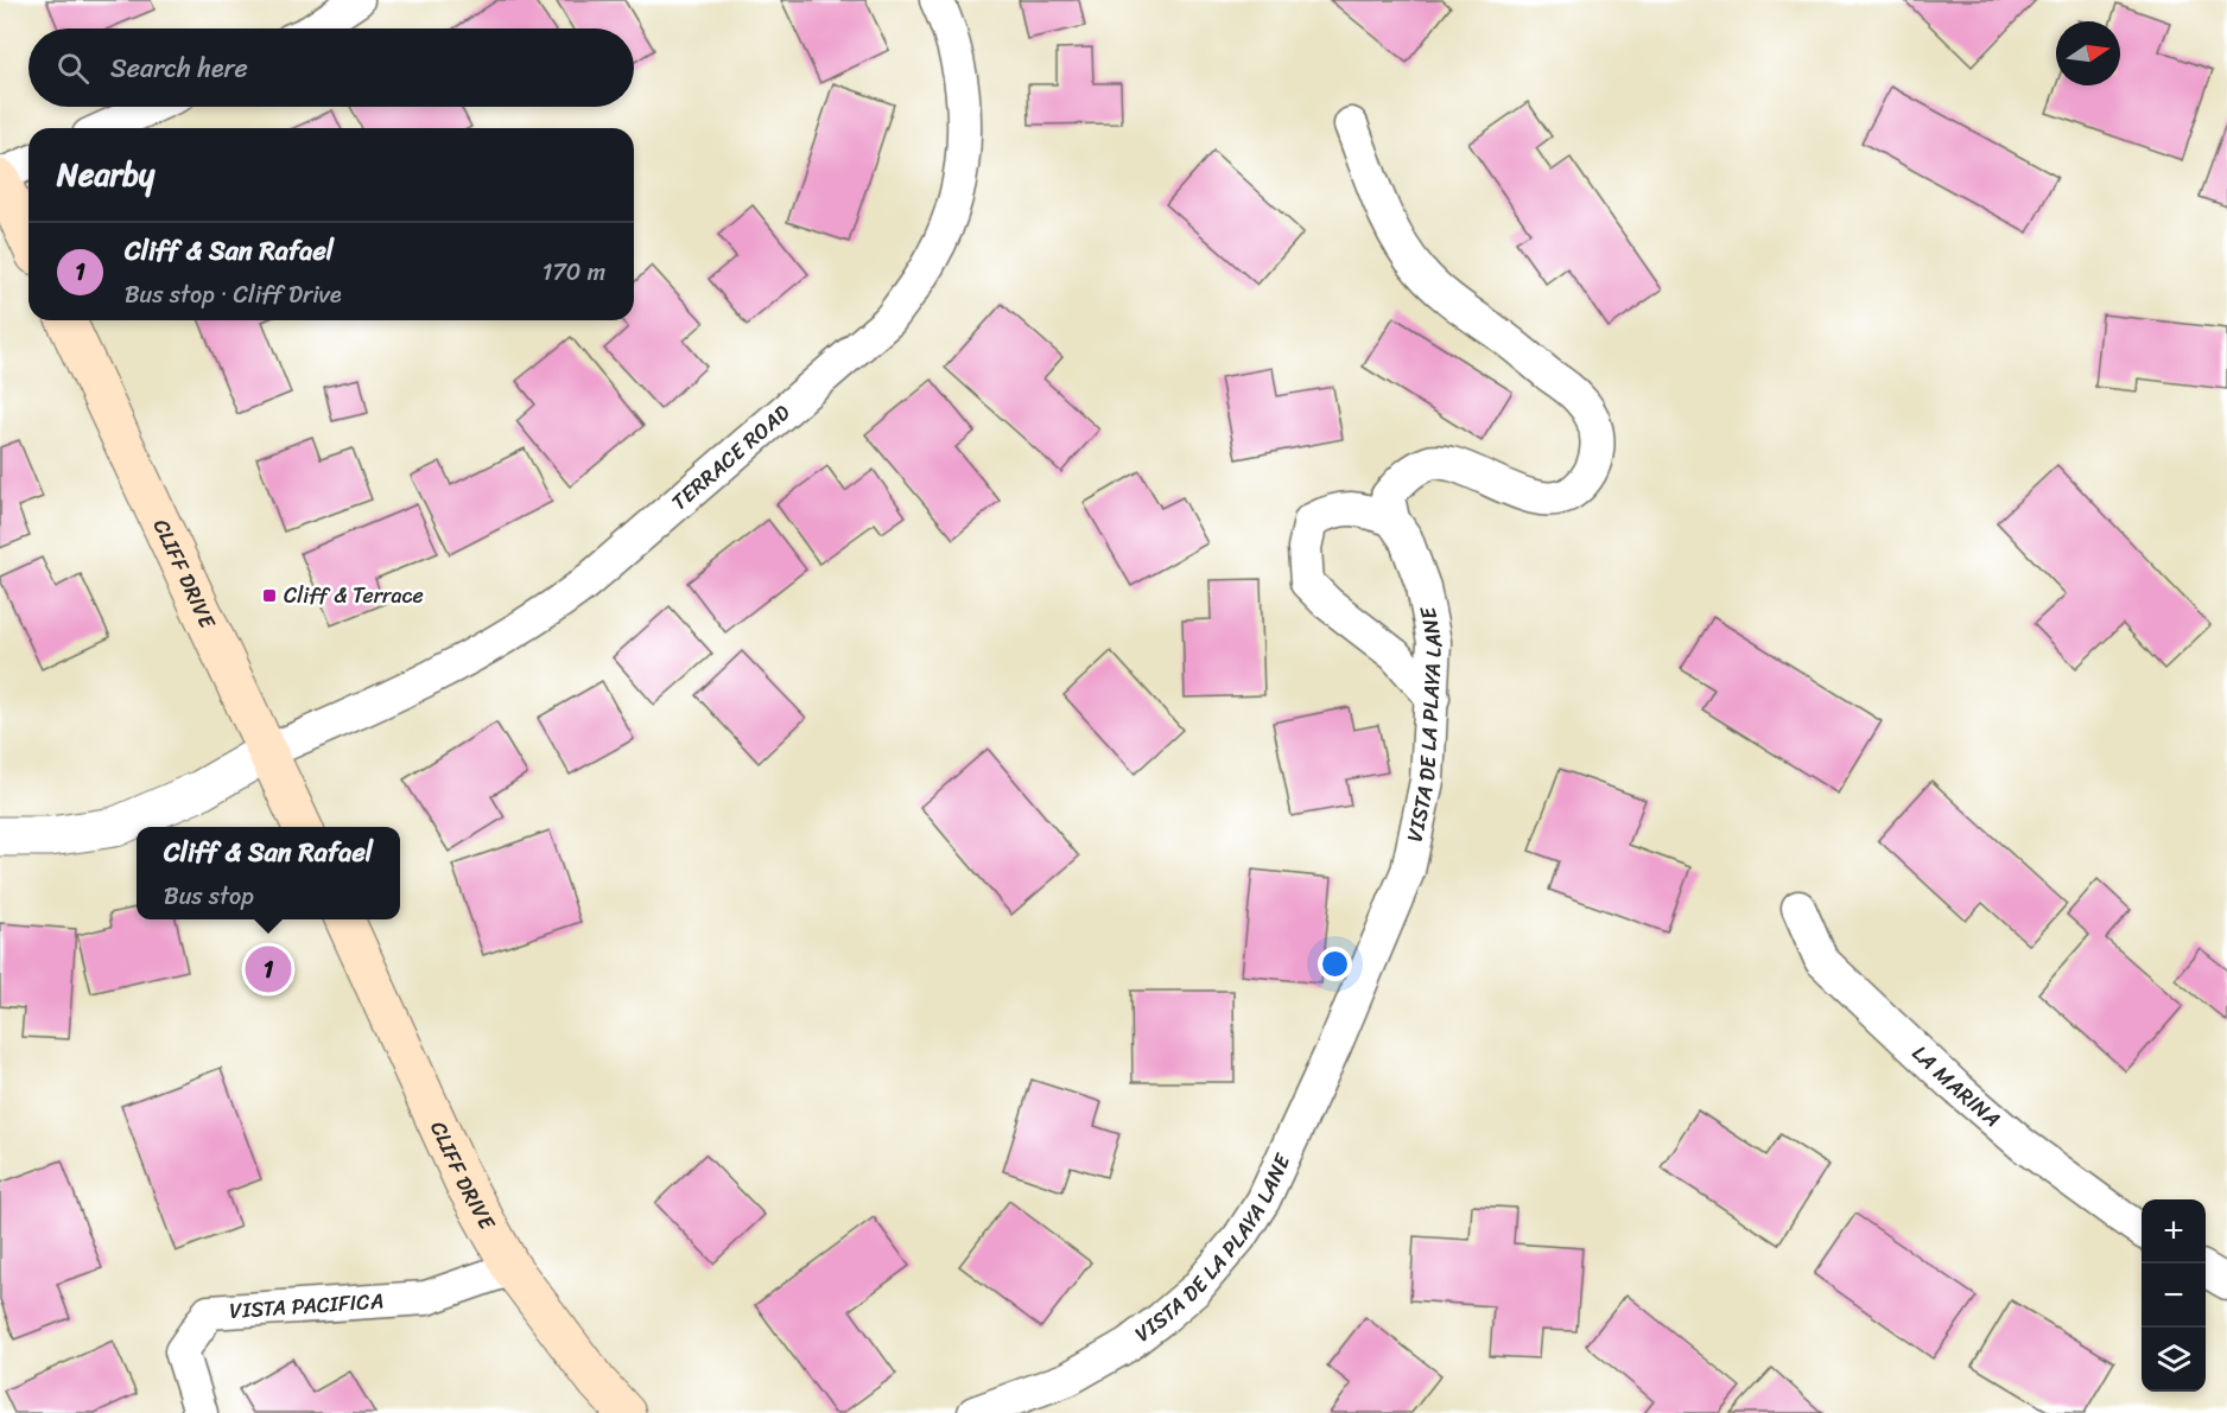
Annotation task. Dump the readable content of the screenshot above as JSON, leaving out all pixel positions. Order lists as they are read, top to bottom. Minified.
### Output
{"streets":{"main road":["CLIFF DRIVE"],"street":["TERRACE ROAD","VISTA DE LA PLAYA LANE","LA MARINA","VISTA PACIFICA"]},"crossings":[["TERRACE ROAD","CLIFF DRIVE"],["CLIFF DRIVE","VISTA PACIFICA"]],"places":{"transit":["Cliff & Terrace"]},"north":"right","page":{"search":"Search here","heading":"Nearby","list":[{"mark":"1","name":"Cliff & San Rafael","note":"Bus stop · Cliff Drive","value":"170 m"}],"popup":["Cliff & San Rafael","Bus stop"],"pins":"1","map_buttons":["+","−"]}}
